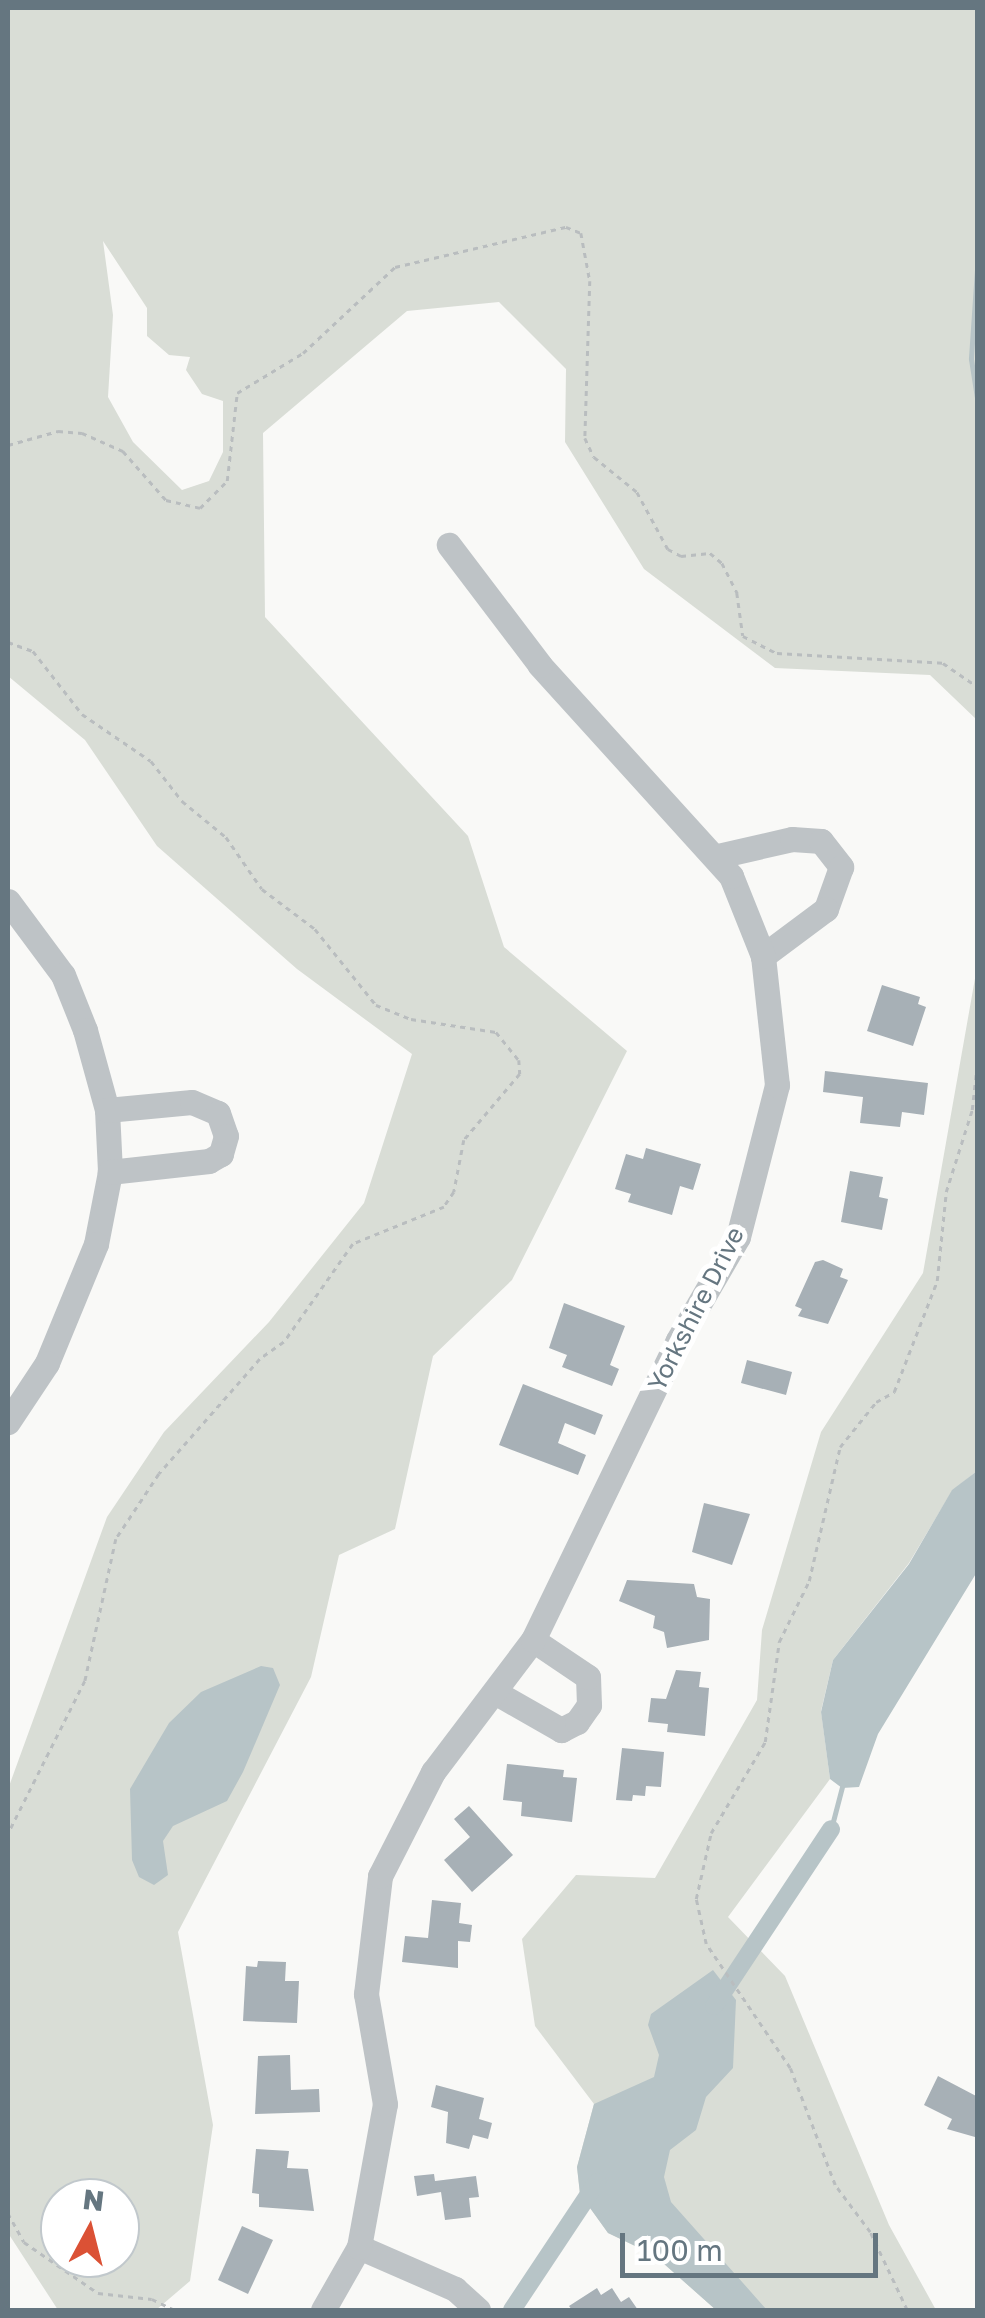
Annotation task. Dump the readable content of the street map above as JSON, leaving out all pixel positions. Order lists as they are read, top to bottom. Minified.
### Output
{"streets":{"street":["Yorkshire Drive"]},"scale_bar":"100 m","north":"top"}
